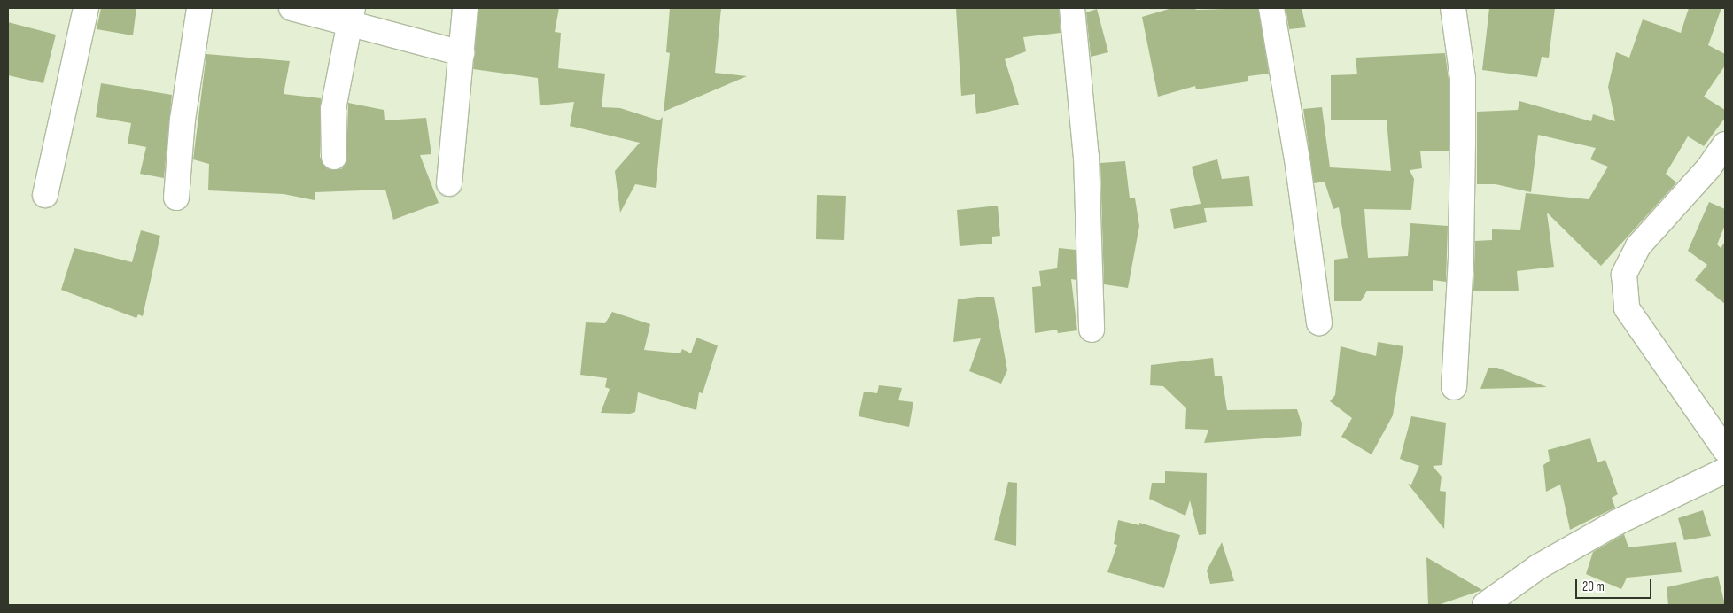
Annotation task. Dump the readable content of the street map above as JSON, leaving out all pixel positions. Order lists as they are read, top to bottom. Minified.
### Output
{"scale_bar":"20 m"}
